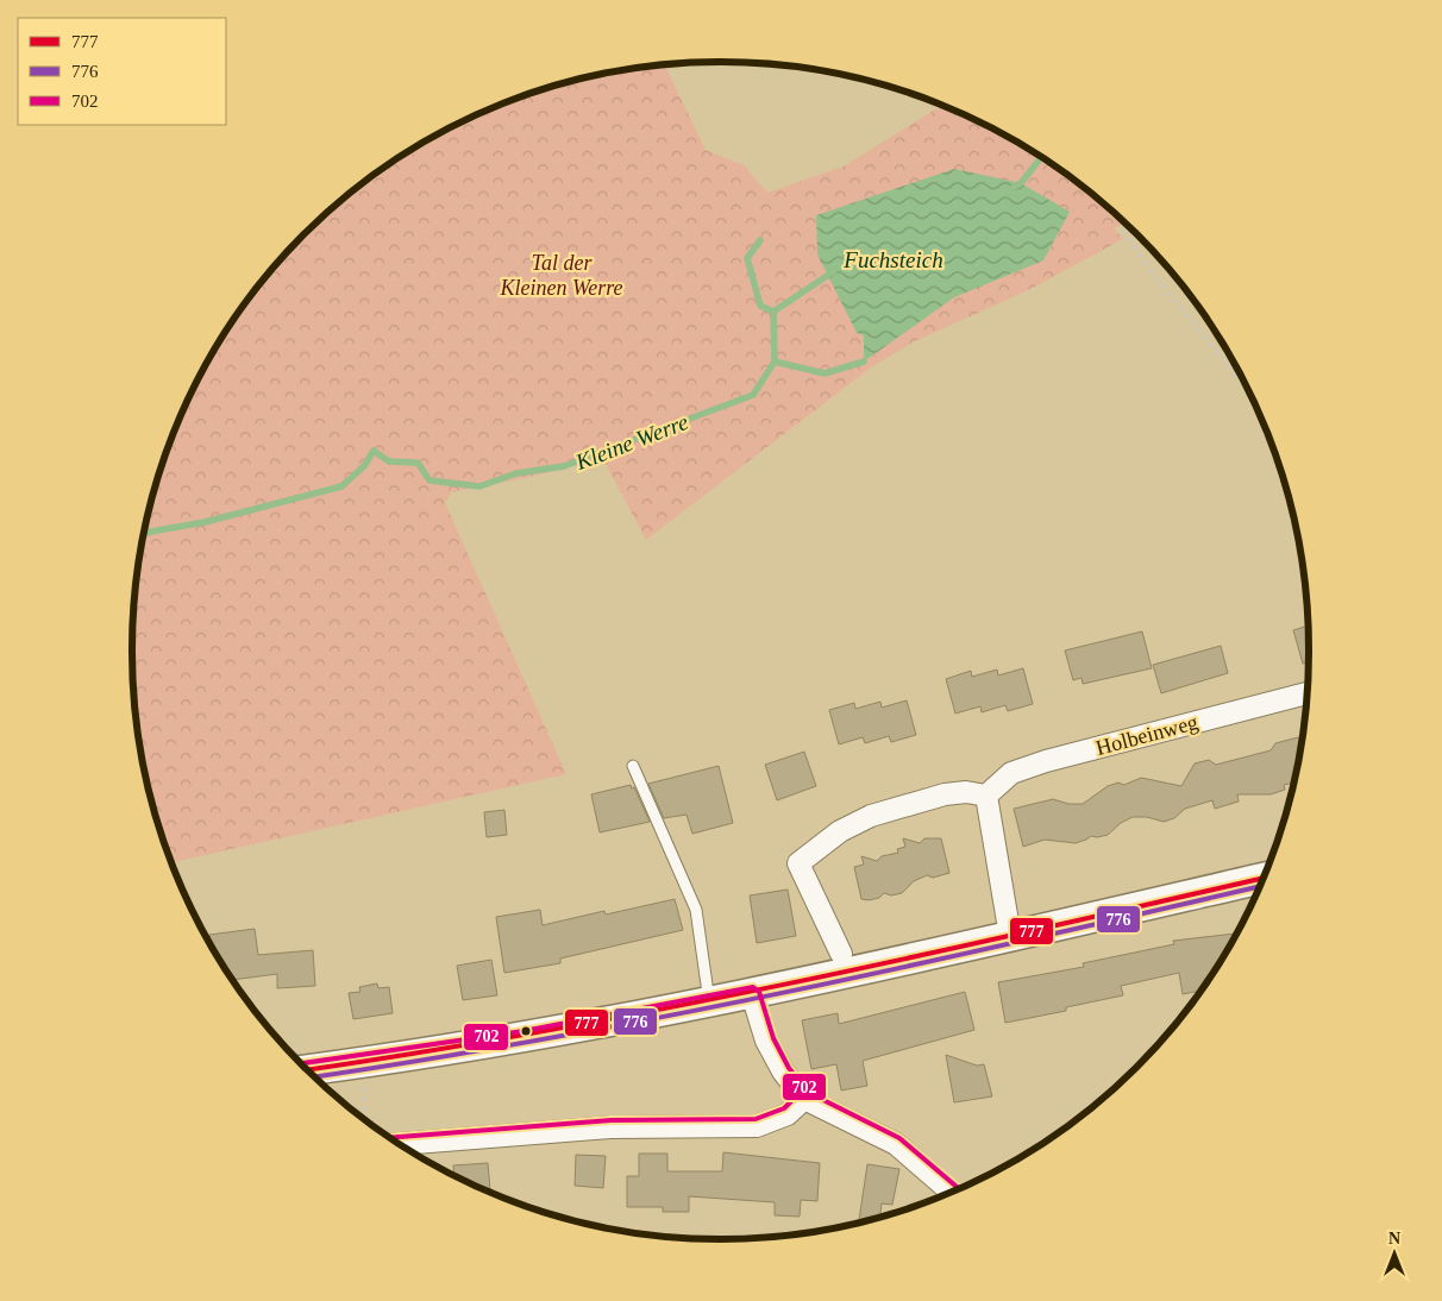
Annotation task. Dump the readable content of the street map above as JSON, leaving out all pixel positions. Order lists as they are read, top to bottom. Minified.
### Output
{"streets":{"street":["Holbeinweg"]},"water":["Fuchsteich","Kleine Werre"],"parks":["Tal der Kleinen Werre"],"lines":["transit line 777","transit line 776","transit line 702"],"legend":["777","776","702"],"north":"top"}
